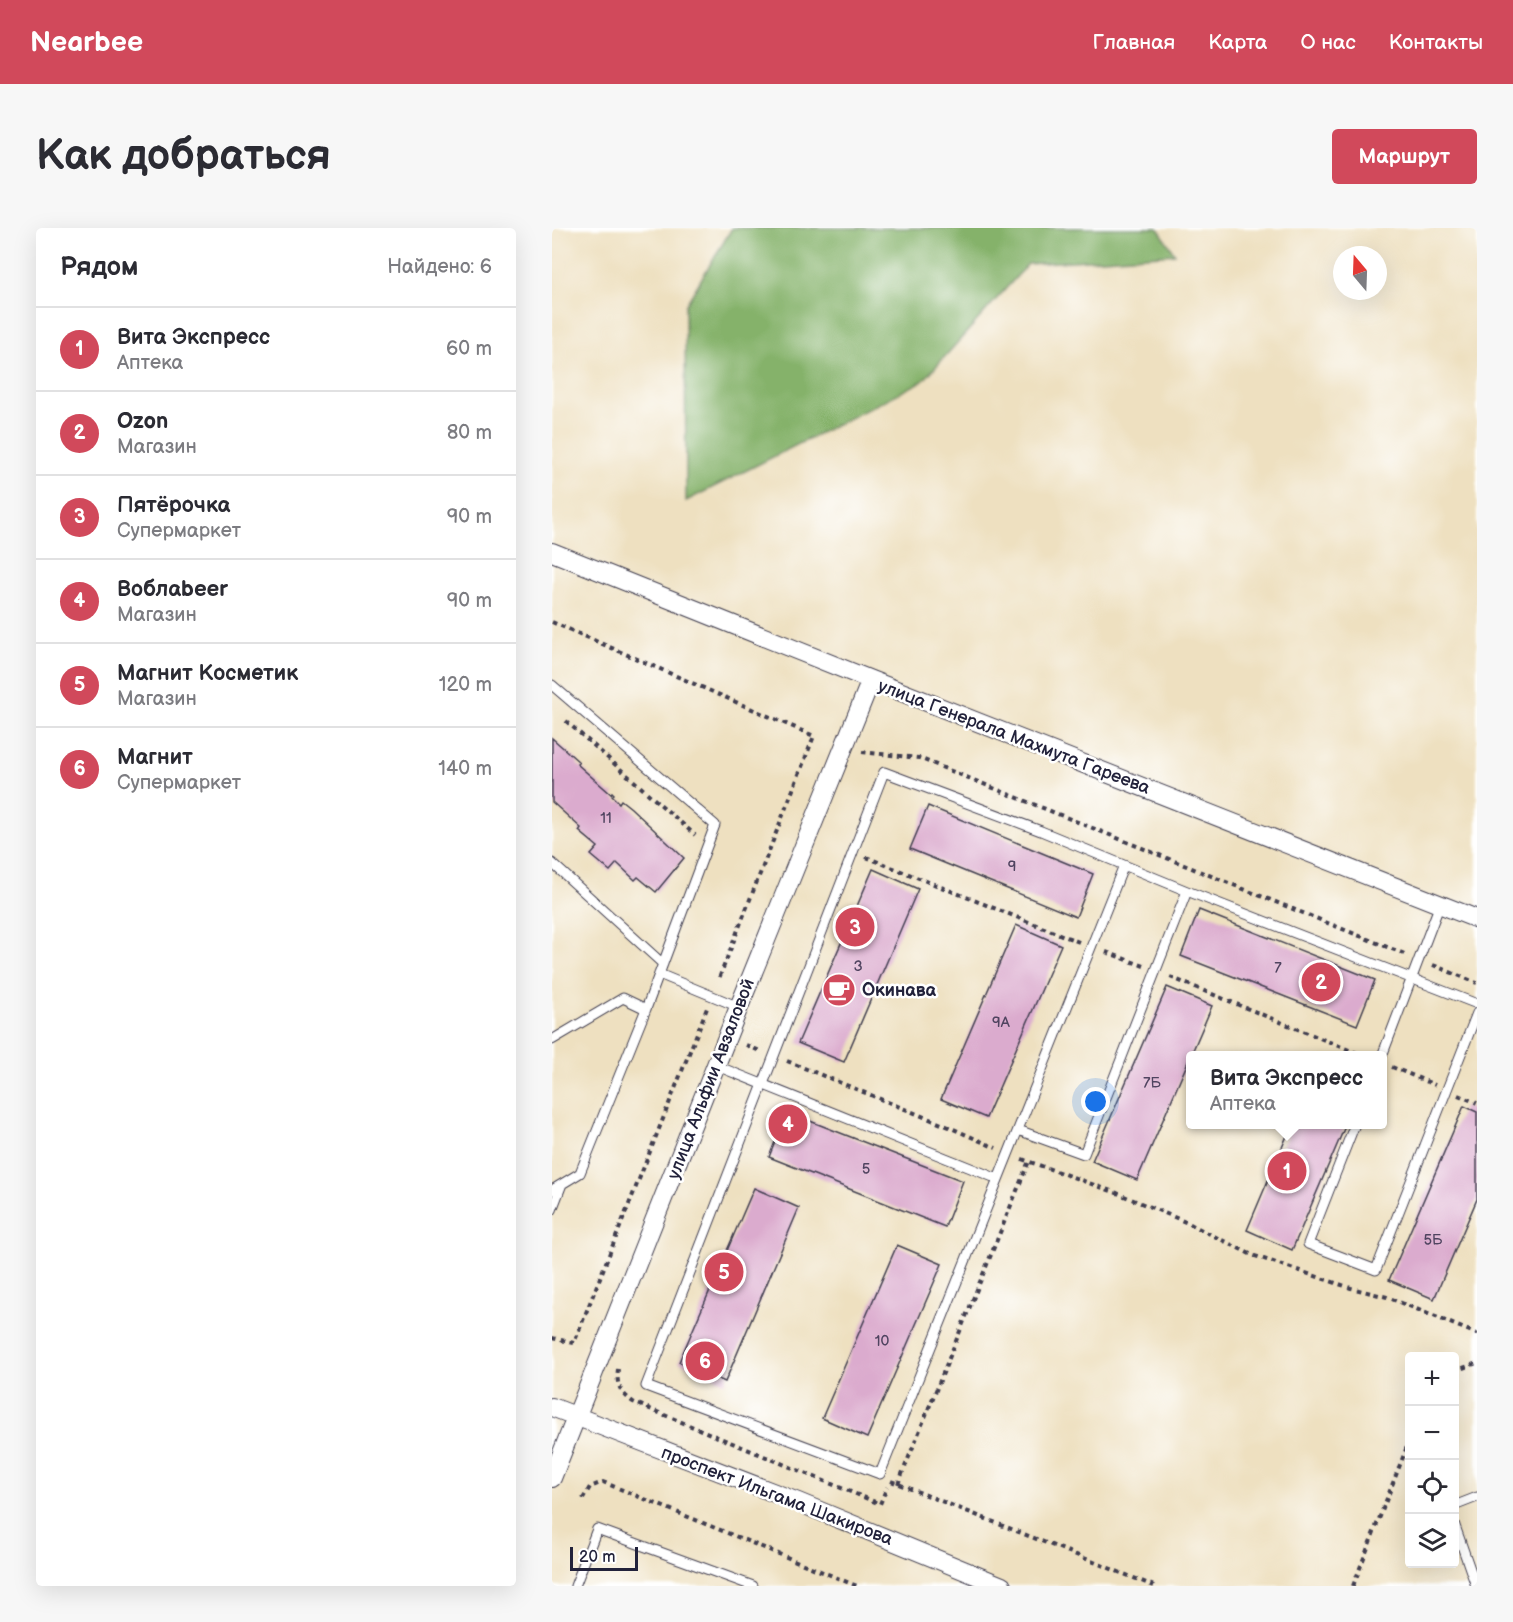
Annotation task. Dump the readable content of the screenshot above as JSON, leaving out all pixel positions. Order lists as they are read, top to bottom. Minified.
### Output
{"streets":{"street":["улица Генерала Махмута Гареева","улица Альфии Авзаловой","проспект Ильгама Шакирова"]},"crossings":[["улица Генерала Махмута Гареева","улица Альфии Авзаловой"],["улица Альфии Авзаловой","проспект Ильгама Шакирова"]],"places":{"cafe":["Окинава"]},"house_numbers":["11","9","3","7","9А","7Б","5","5Б","10"],"scale_bar":"20 m","north":"top","page":{"header":"Nearbee","nav":["Главная","Карта","О нас","Контакты"],"buttons":"Маршрут","title":"Как добраться","heading":["Рядом","Найдено: 6"],"list":[{"mark":"1","name":"Вита Экспресс","note":"Аптека","value":"60 m"},{"mark":"2","name":"Ozon","note":"Магазин","value":"80 m"},{"mark":"3","name":"Пятёрочка","note":"Супермаркет","value":"90 m"},{"mark":"4","name":"Воблаbeer","note":"Магазин","value":"90 m"},{"mark":"5","name":"Магнит Косметик","note":"Магазин","value":"120 m"},{"mark":"6","name":"Магнит","note":"Супермаркет","value":"140 m"}],"pins":["3","2","4","1","5","6"],"popup":["Вита Экспресс","Аптека"],"map_buttons":["+","−"],"scale":"20 m"}}
